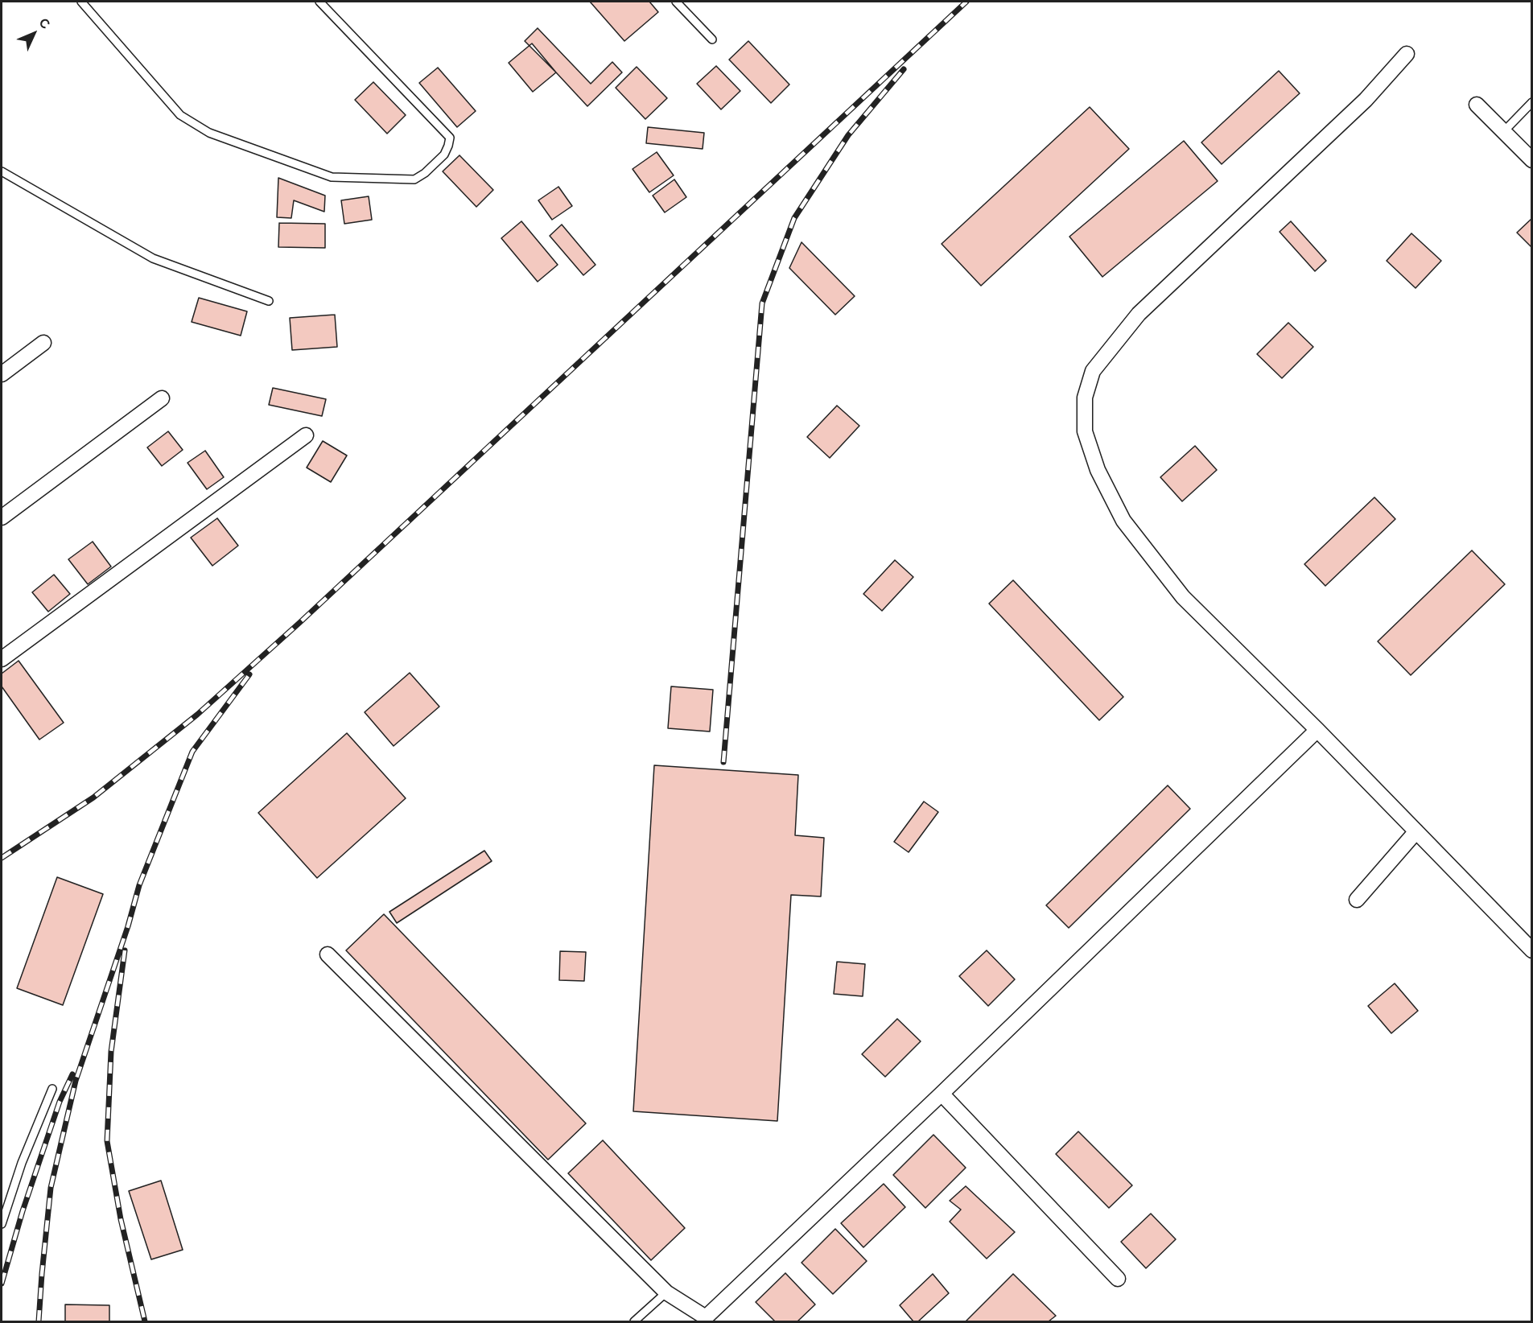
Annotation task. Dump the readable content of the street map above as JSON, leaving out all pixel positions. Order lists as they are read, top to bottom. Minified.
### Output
{"north":"top right"}
